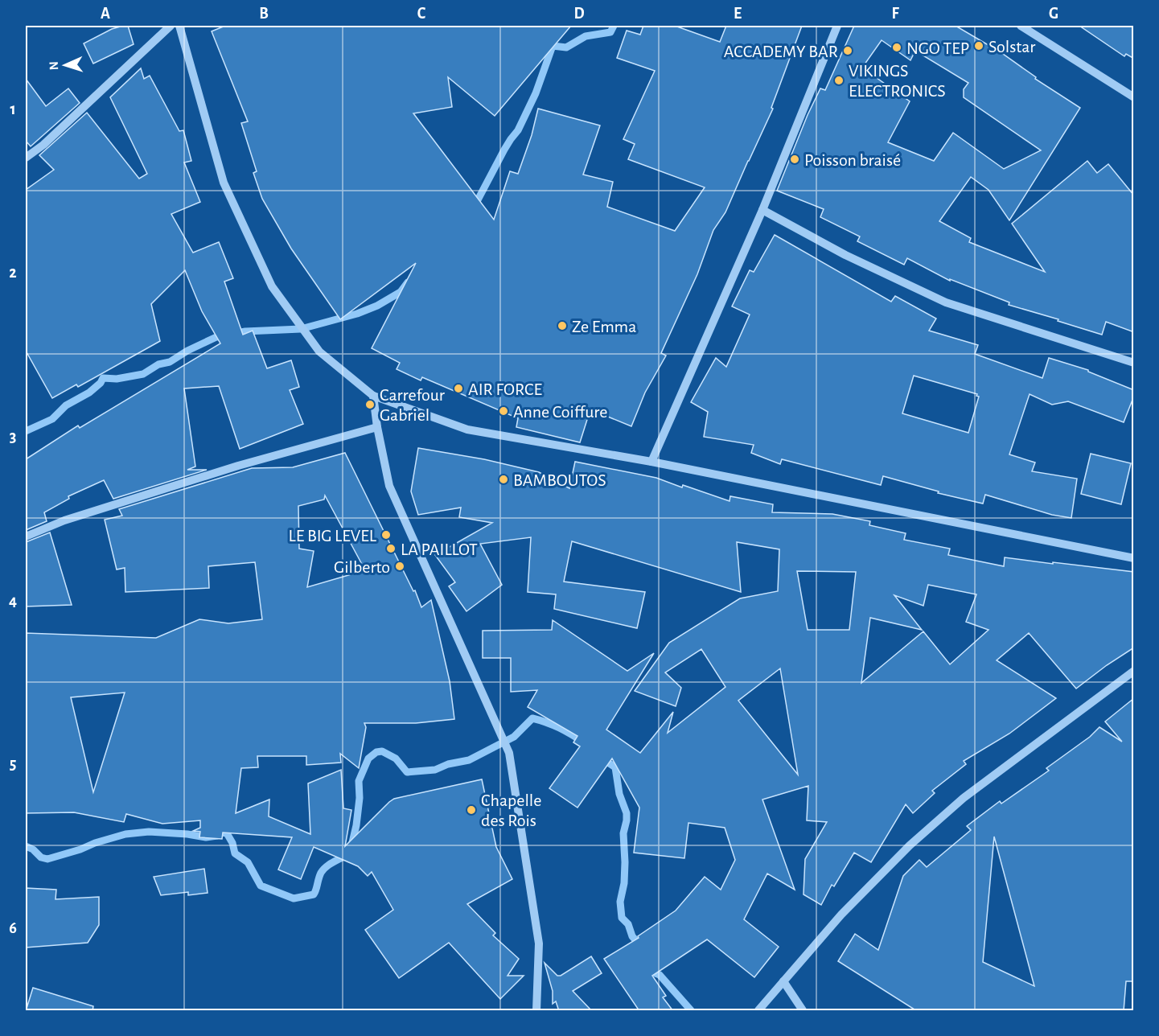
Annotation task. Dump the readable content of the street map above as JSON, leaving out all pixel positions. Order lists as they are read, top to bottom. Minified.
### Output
{"places":["Solstar","NGO TEP","ACCADEMY BAR","VIKINGS ELECTRONICS","Poisson braisé","Ze Emma","AIR FORCE","Carrefour Gabriel","Anne Coiffure","BAMBOUTOS","LE BIG LEVEL","LA PAILLOT","Gilberto","Chapelle des Rois"],"north":"left","grid":{"columns":["A","B","C","D","E","F","G"],"rows":["1","2","3","4","5","6"]}}
